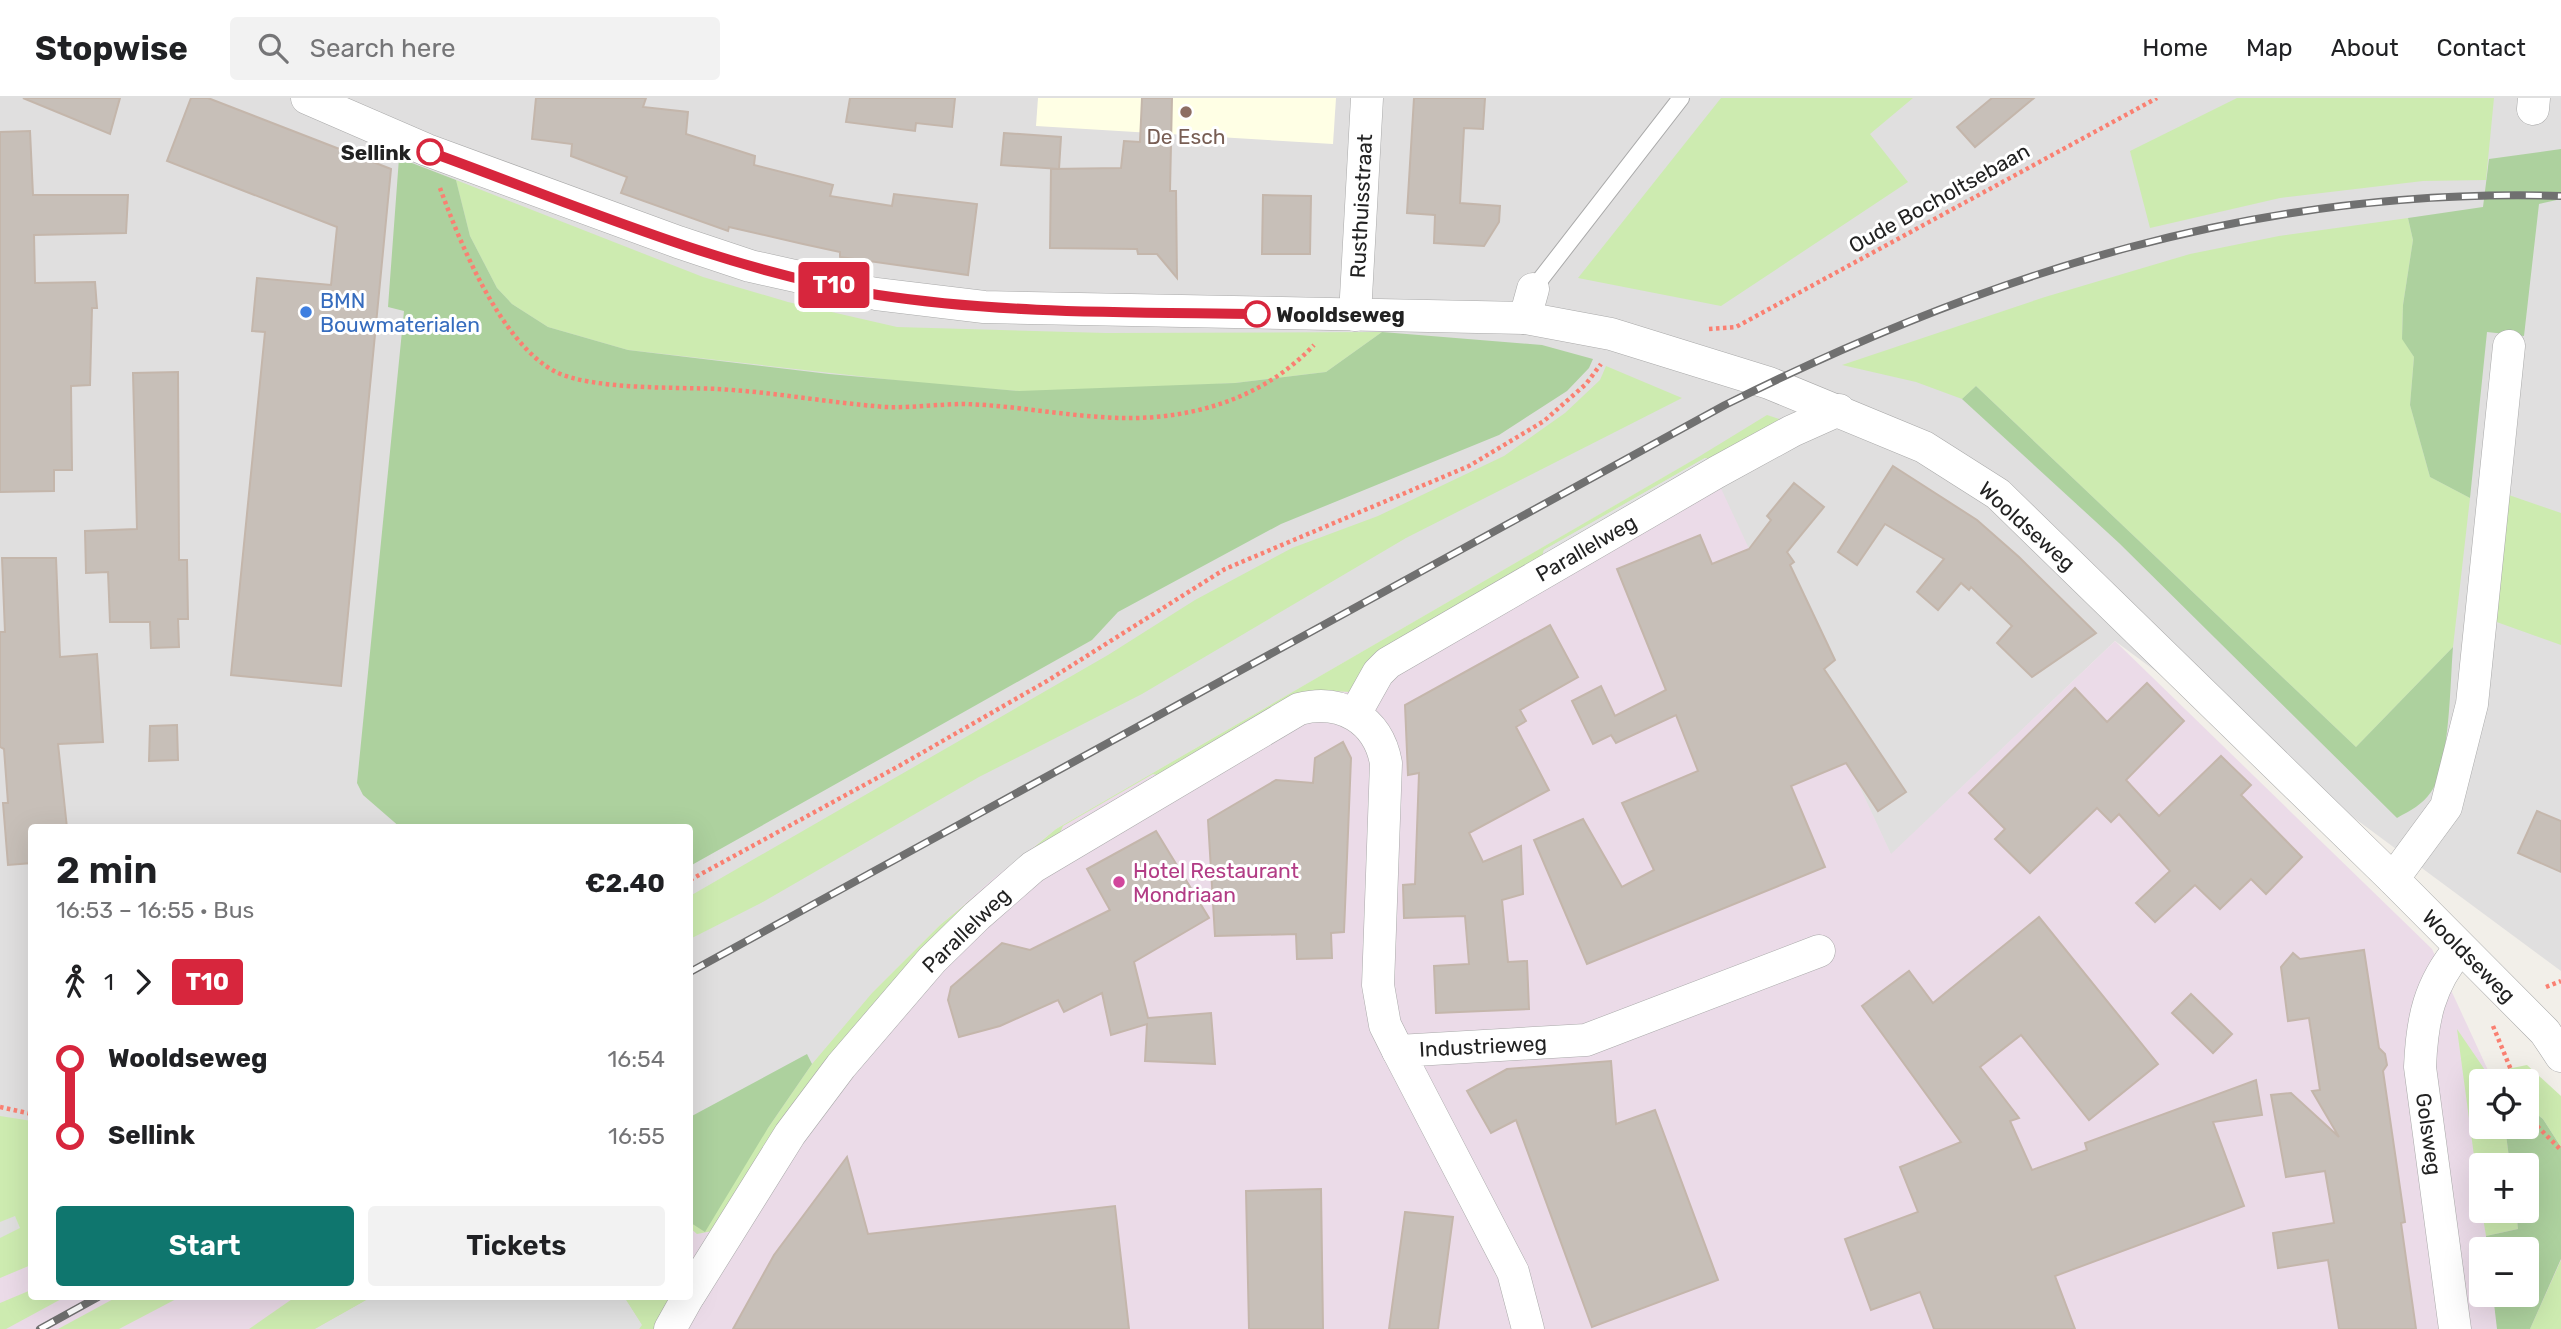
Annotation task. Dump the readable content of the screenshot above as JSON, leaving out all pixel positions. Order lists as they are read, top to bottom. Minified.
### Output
{"streets":{"street":["Rusthuisstraat","Wooldseweg","Parallelweg","Industrieweg","Golsweg"],"path":["Oude Bocholtsebaan"]},"crossings":[["Rusthuisstraat","Wooldseweg"],["Wooldseweg","Parallelweg"],["Wooldseweg","Golsweg"]],"places":["De Esch","Sellink","BMN Bouwmaterialen","Wooldseweg","Hotel Restaurant Mondriaan"],"lines":["bus line T10"],"page":{"header":"Stopwise","search":"Search here","nav":["Home","Map","About","Contact"],"on_map":"T10","heading":["2 min","16:53 – 16:55 · Bus","€2.40"],"legs":["1","T10"],"list":[{"name":"Wooldseweg","value":"16:54"},{"name":"Sellink","value":"16:55"}],"map_buttons":["+","−"],"buttons":["Start","Tickets"]}}
